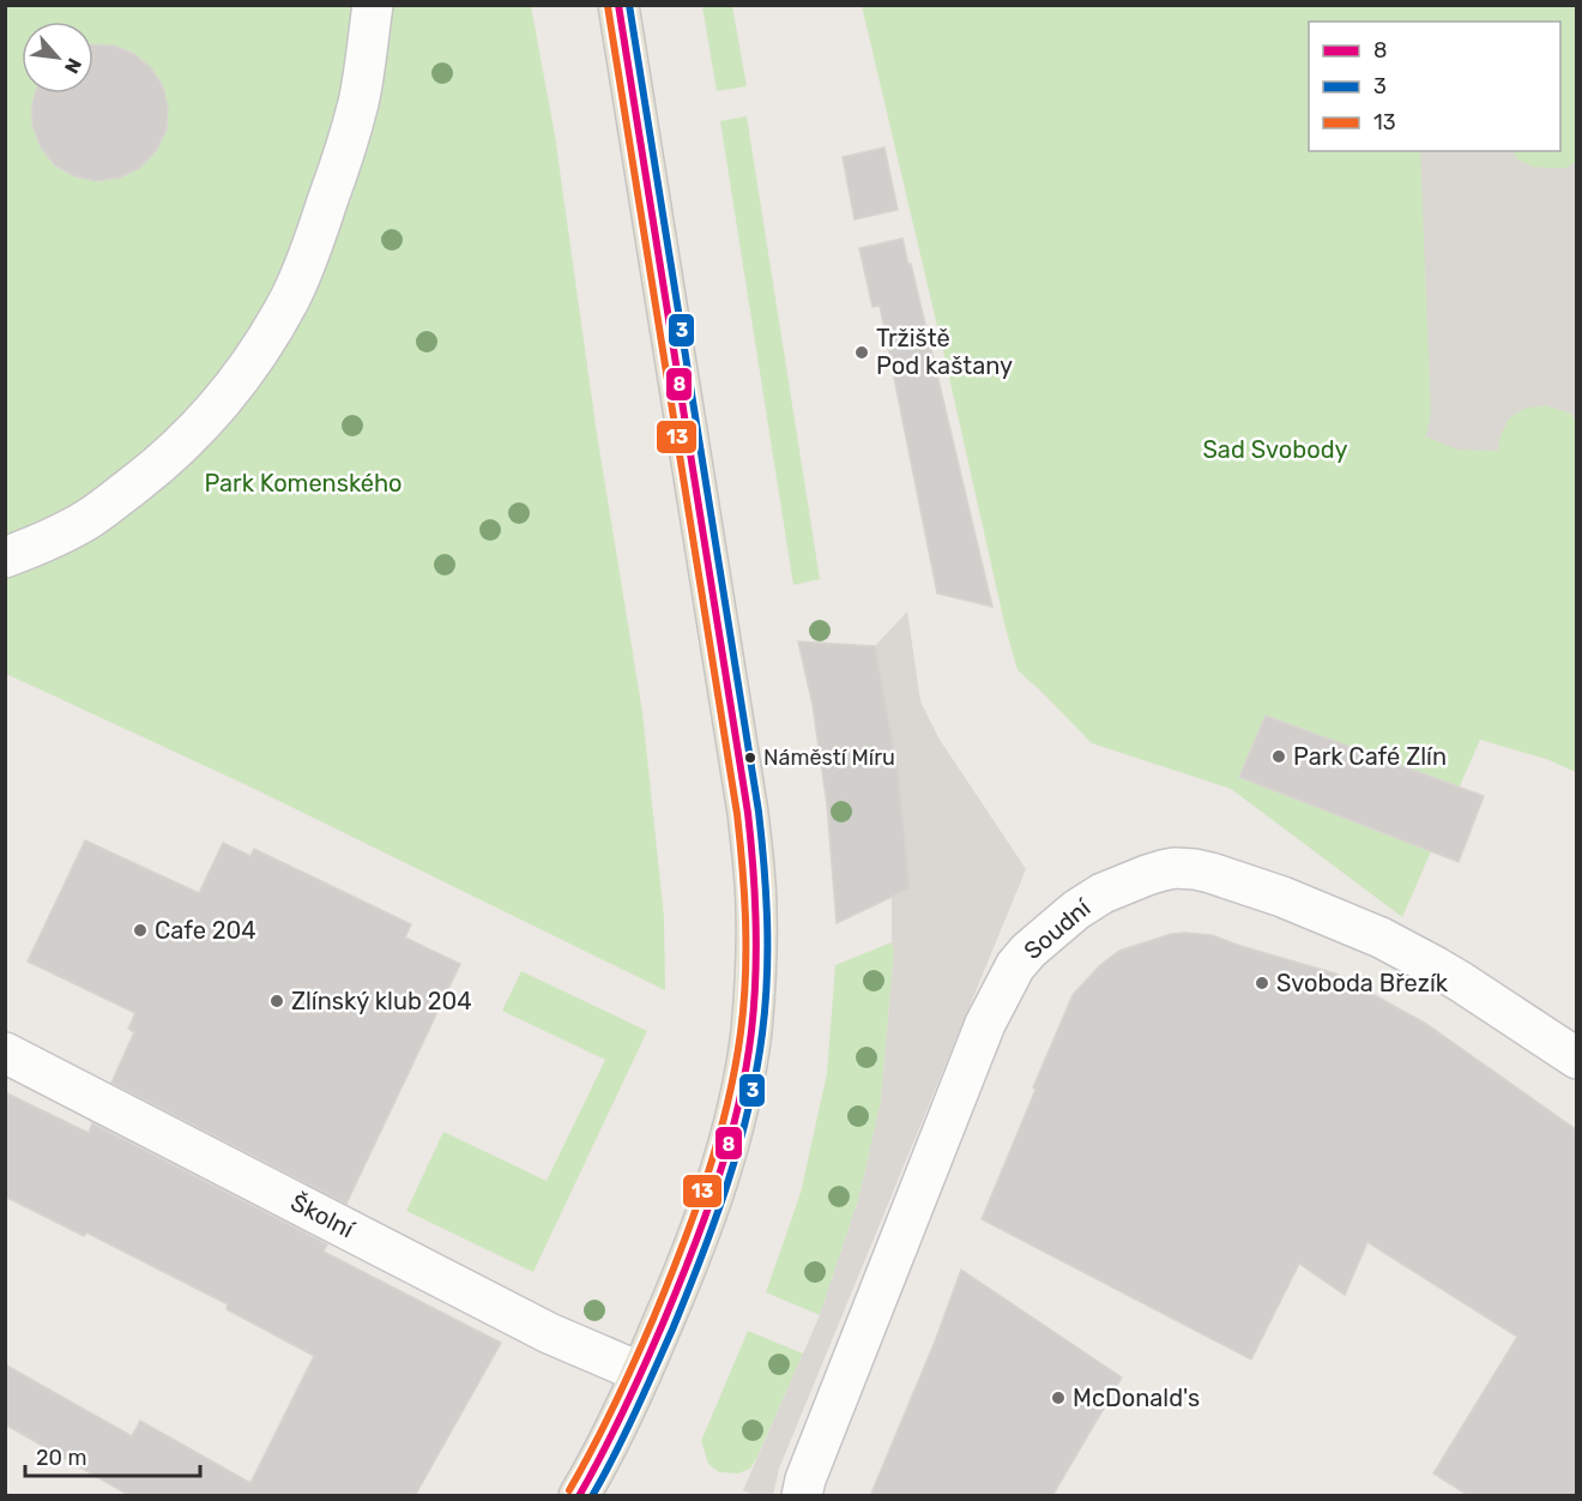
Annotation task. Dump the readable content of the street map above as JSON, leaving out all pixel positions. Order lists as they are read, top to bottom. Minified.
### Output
{"streets":{"street":["Soudní","Školní"]},"parks":["Sad Svobody","Park Komenského"],"places":["Tržiště Pod kaštany","Park Café Zlín","Náměstí Míru","Cafe 204","Svoboda Březík","Zlínský klub 204","McDonald's"],"lines":["transit line 8","transit line 3","transit line 13"],"legend":["8","3","13"],"scale_bar":"20 m","north":"bottom right"}
